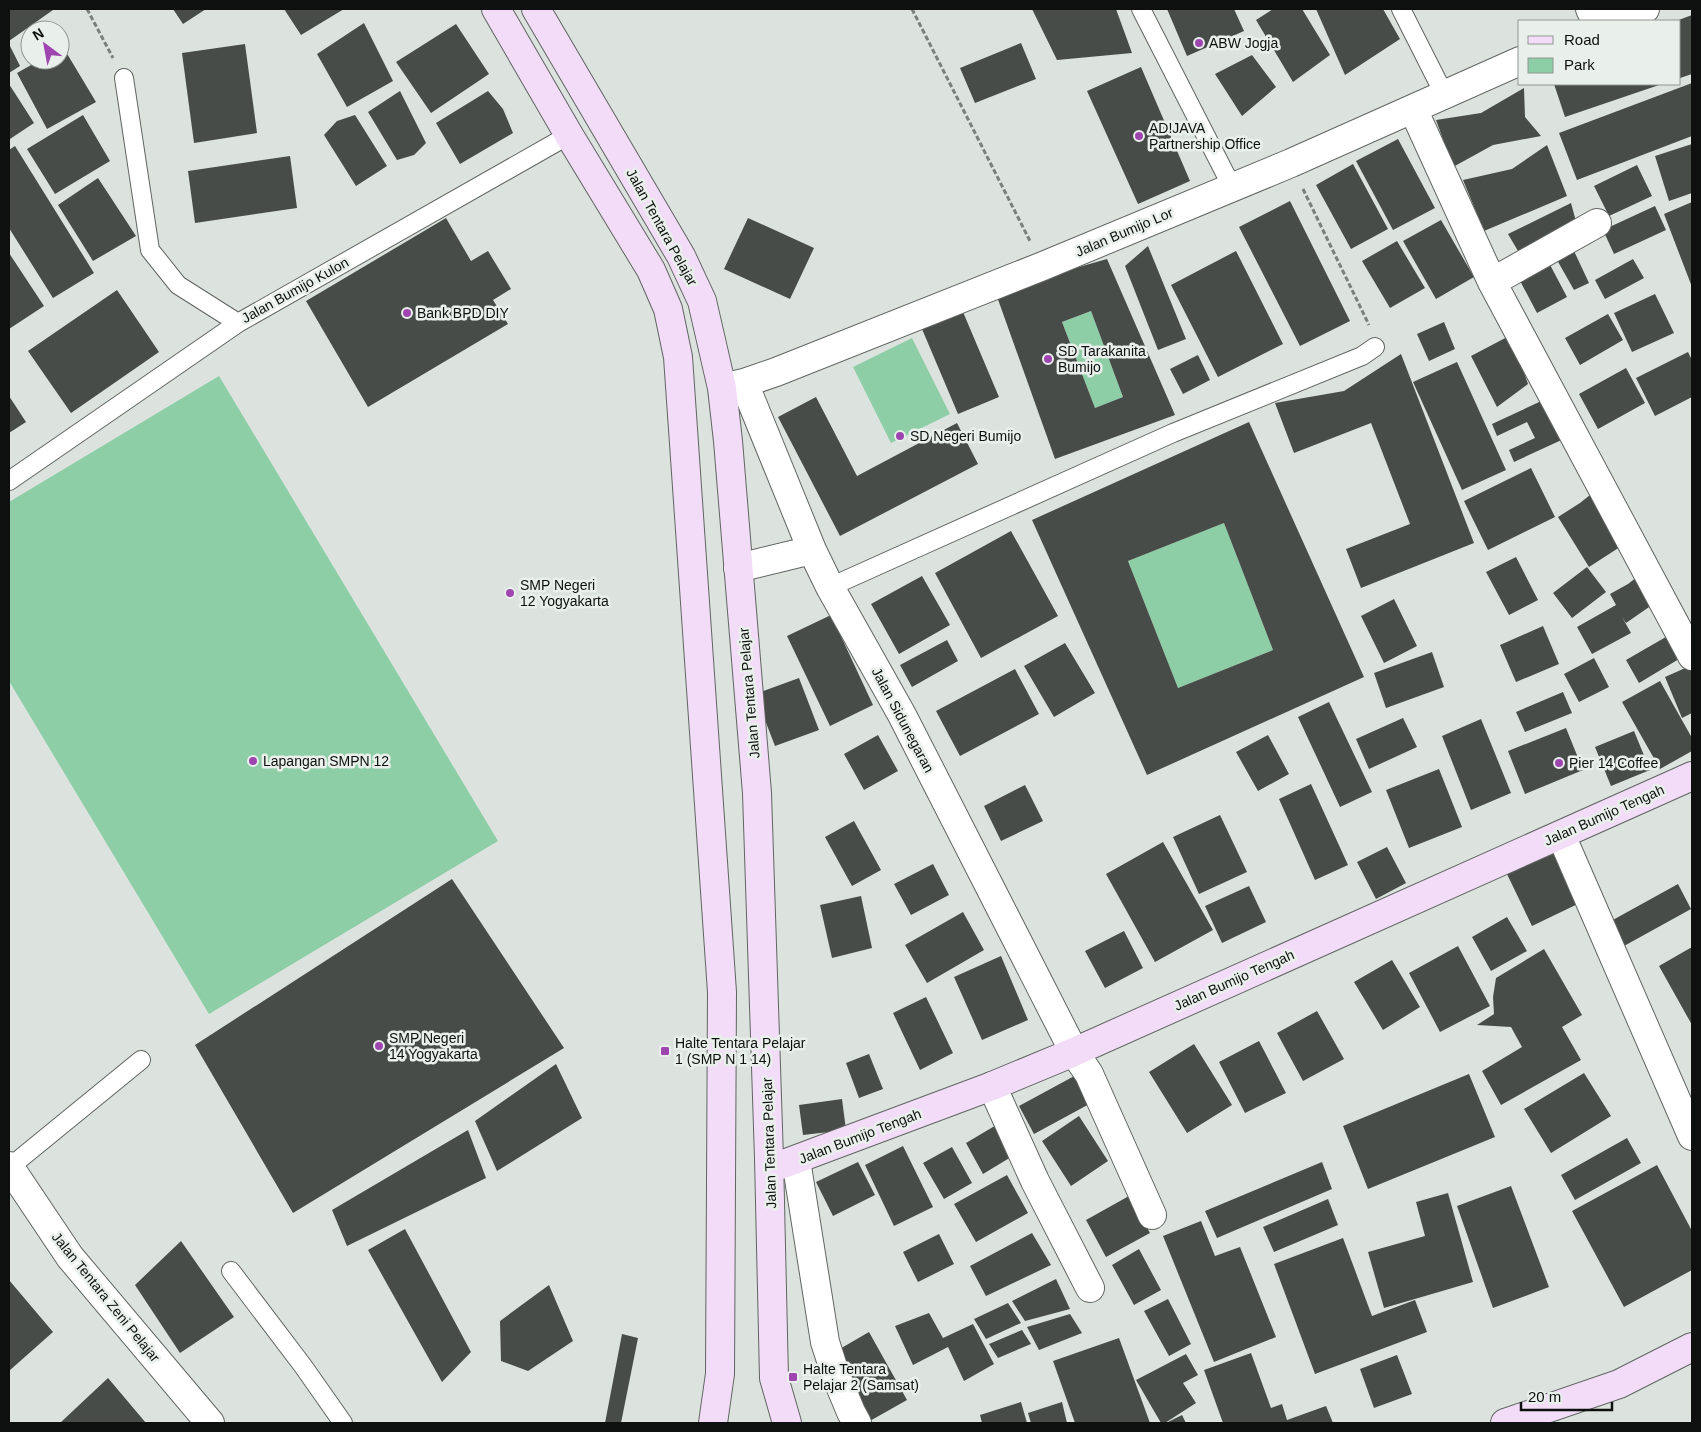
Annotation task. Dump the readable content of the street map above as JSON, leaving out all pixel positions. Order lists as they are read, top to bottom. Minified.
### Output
{"streets":{"main road":["Jalan Tentara Pelajar","Jalan Bumijo Tengah"],"street":["Jalan Bumijo Lor","Jalan Sidunegaran","Jalan Tentara Zeni Pelajar"],"lane":["Jalan Bumijo Kulon"]},"crossings":[["Jalan Tentara Pelajar","Jalan Bumijo Lor"],["Jalan Tentara Pelajar","Jalan Sidunegaran"],["Jalan Tentara Pelajar","Jalan Bumijo Tengah"],["Jalan Bumijo Lor","Jalan Sidunegaran"],["Jalan Sidunegaran","Jalan Bumijo Tengah"]],"places":{"other":["ABW Jogja","AD!JAVA Partnership Office","Bank BPD DIY","SD Tarakanita Bumijo","SD Negeri Bumijo","SMP Negeri 12 Yogyakarta","Lapangan SMPN 12","Pier 14 Coffee","SMP Negeri 14 Yogyakarta"],"transit":["Halte Tentara Pelajar 1 (SMP N 1 14)","Halte Tentara Pelajar 2 (Samsat)"]},"legend":["Road","Park"],"scale_bar":"20 m","north":"top left"}
